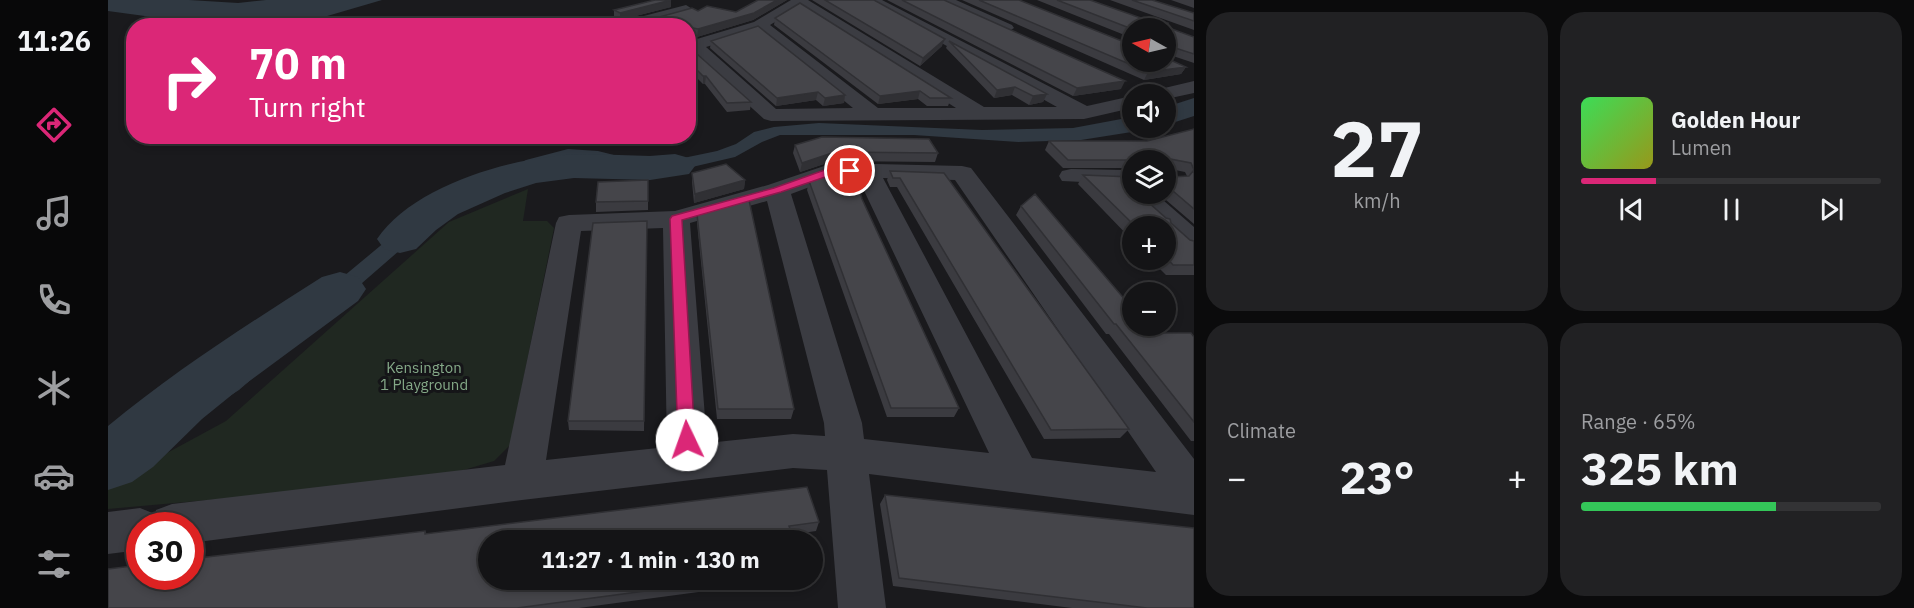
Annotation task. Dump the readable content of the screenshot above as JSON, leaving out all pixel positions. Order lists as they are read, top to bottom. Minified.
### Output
{"parks":["Kensington 1 Playground"],"north":"left","page":{"tabs":"11:26","tile":[["27","km/h"],"Climate",["Range · 65%","325 km"]],"map_buttons":["+","−"],"turn":["70 m","Turn right"],"song":["Golden Hour","Lumen"],"heat":["−","23°","+"],"limit":"30","trip":"11:27 · 1 min · 130 m"}}
